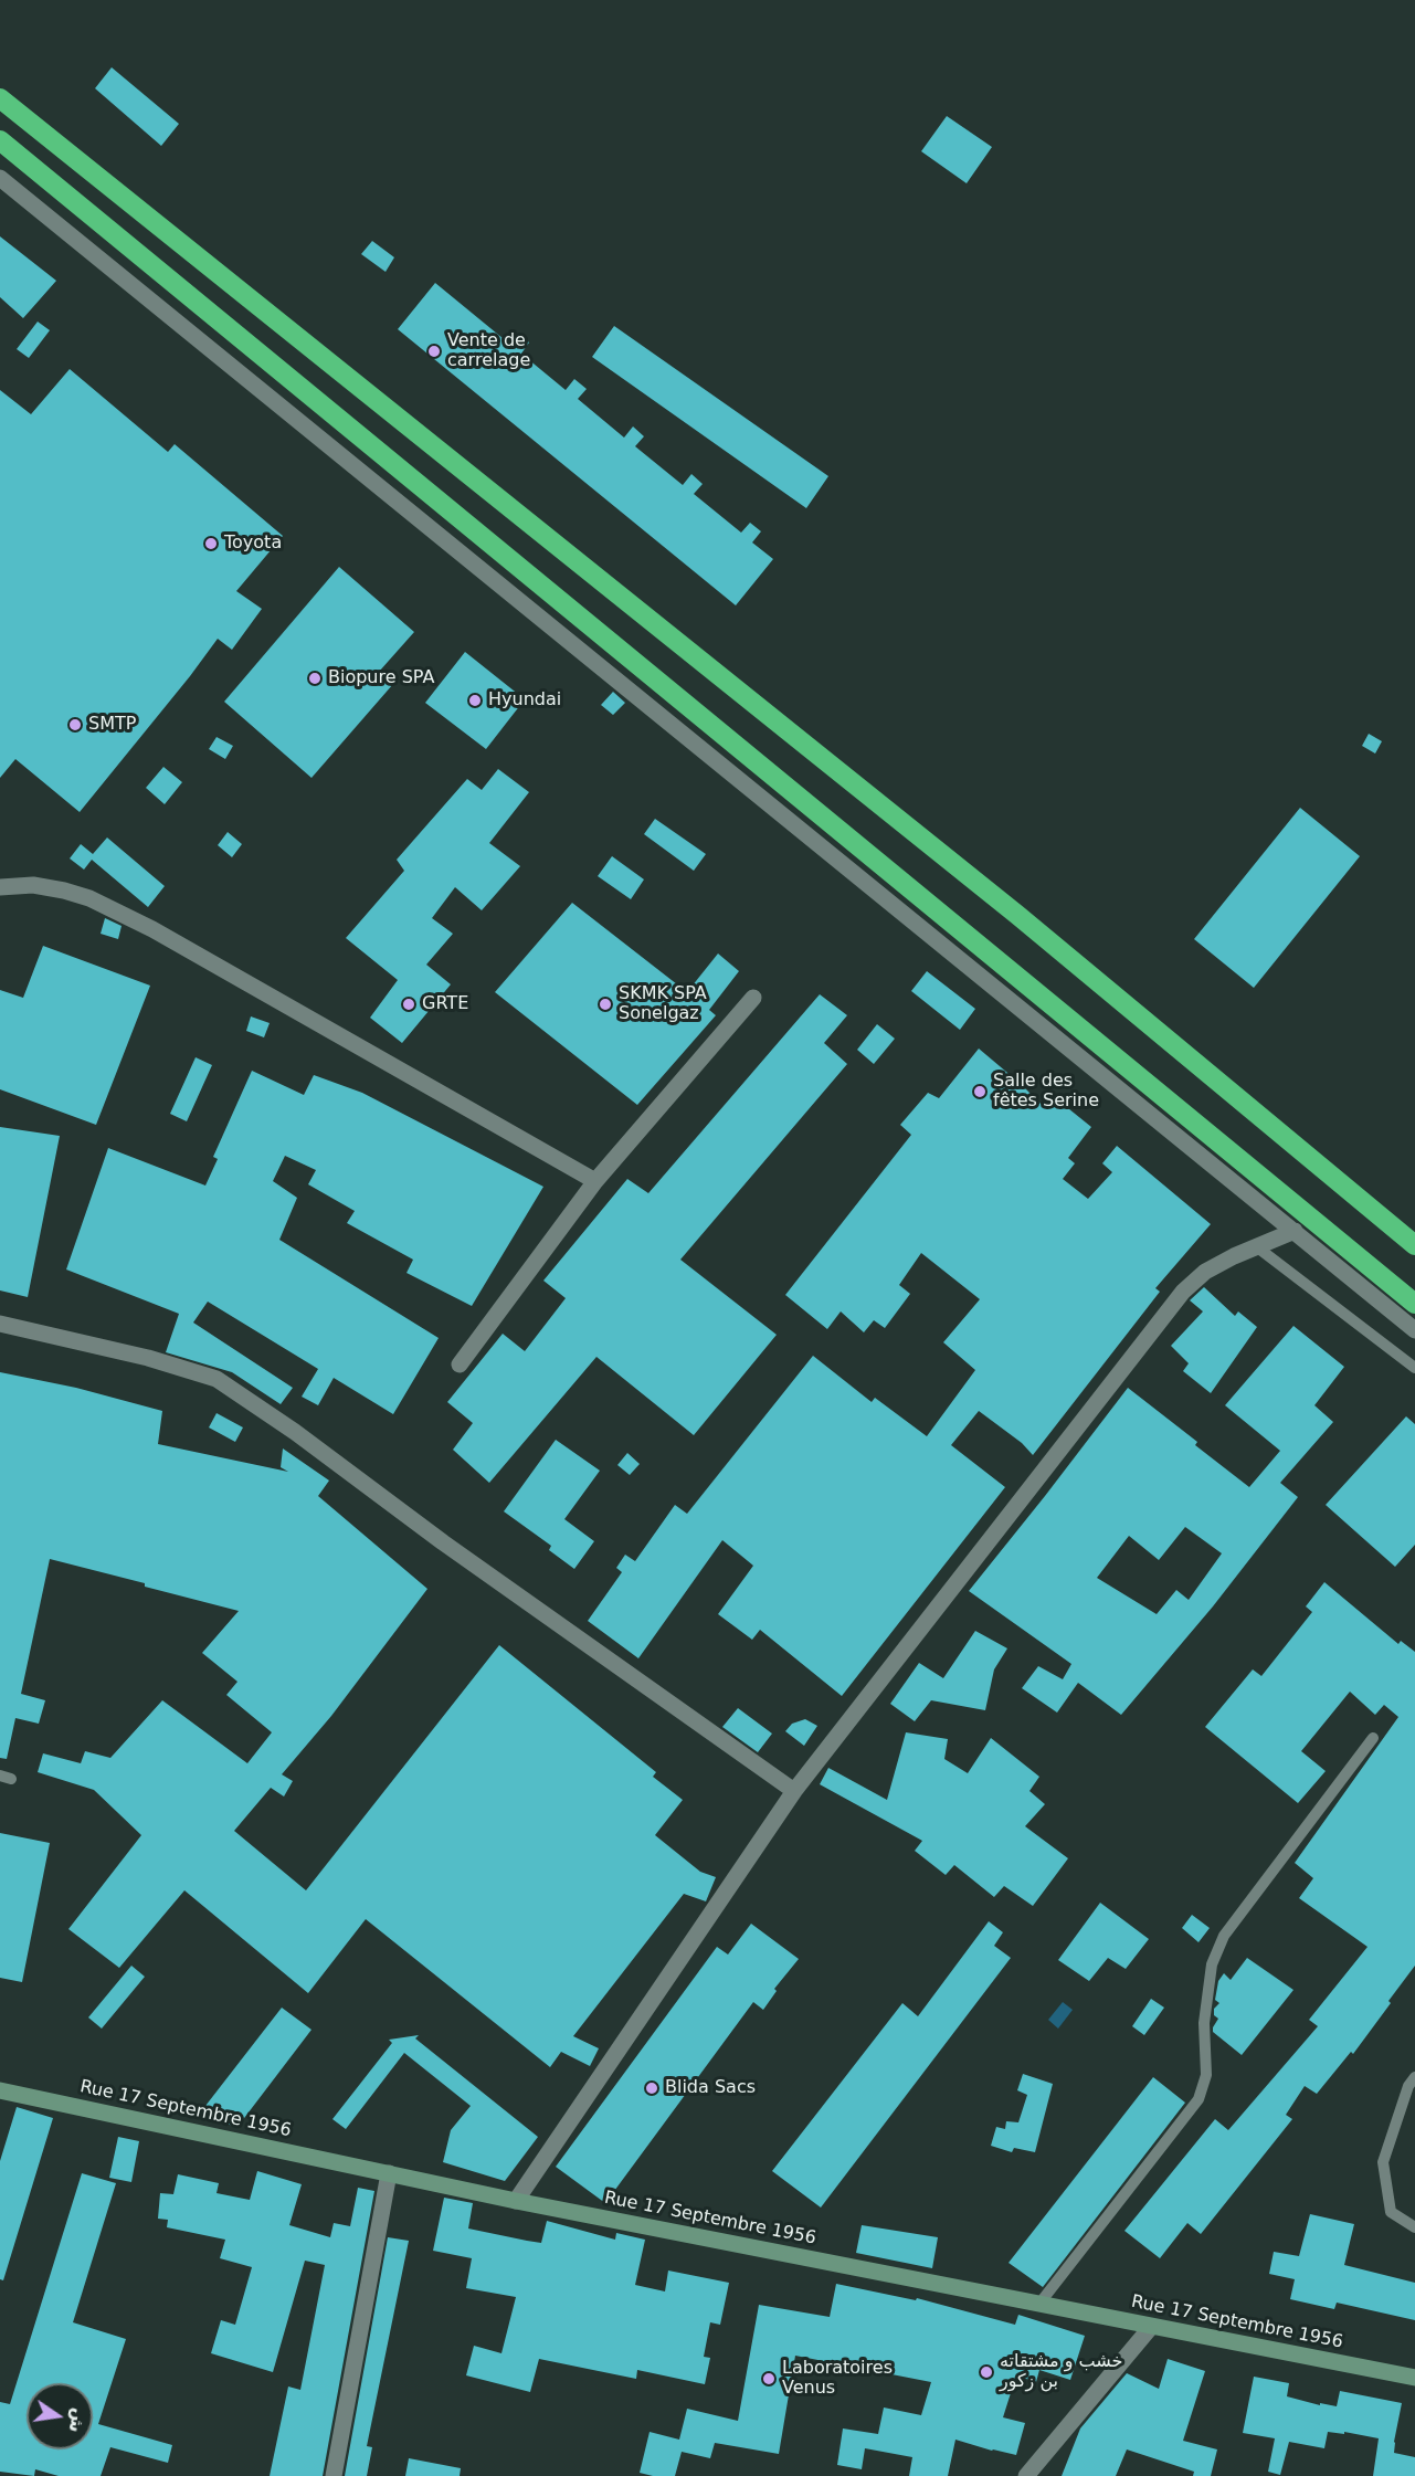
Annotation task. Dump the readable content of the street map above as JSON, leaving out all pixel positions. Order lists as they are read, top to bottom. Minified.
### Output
{"streets":{"main road":["Rue 17 Septembre 1956"]},"places":["Vente de carrelage","Toyota","Biopure SPA","Hyundai","SMTP","GRTE","SKMK SPA Sonelgaz","Salle des fêtes Serine","Blida Sacs","خشب و مشتقاته بن زكور","Laboratoires Venus"],"north":"right"}
